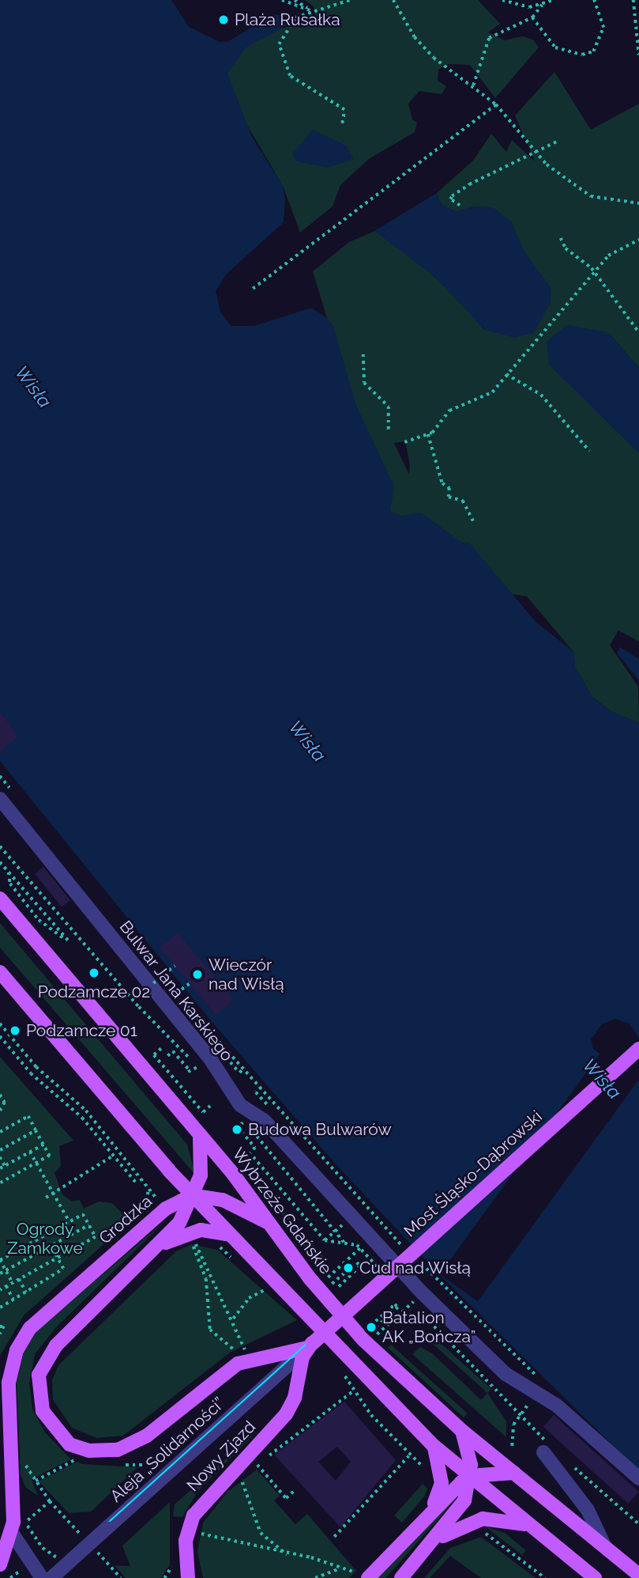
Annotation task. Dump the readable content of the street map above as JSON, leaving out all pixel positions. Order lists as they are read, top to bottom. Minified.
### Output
{"streets":{"main road":["Most Śląsko-Dąbrowski","Wybrzeże Gdańskie","Grodzka","Nowy Zjazd"],"street":["Bulwar Jana Karskiego","Aleja „Solidarności”"]},"crossings":[["Most Śląsko-Dąbrowski","Aleja „Solidarności”"],["Most Śląsko-Dąbrowski","Nowy Zjazd"],["Aleja „Solidarności”","Nowy Zjazd"]],"water":["Wisła"],"parks":["Ogrody Zamkowe"],"places":["Plaża Rusałka","Podzamcze 02","Wieczór nad Wisłą","Podzamcze 01","Budowa Bulwarów","Cud nad Wisłą","Batalion AK „Bończa”"]}
